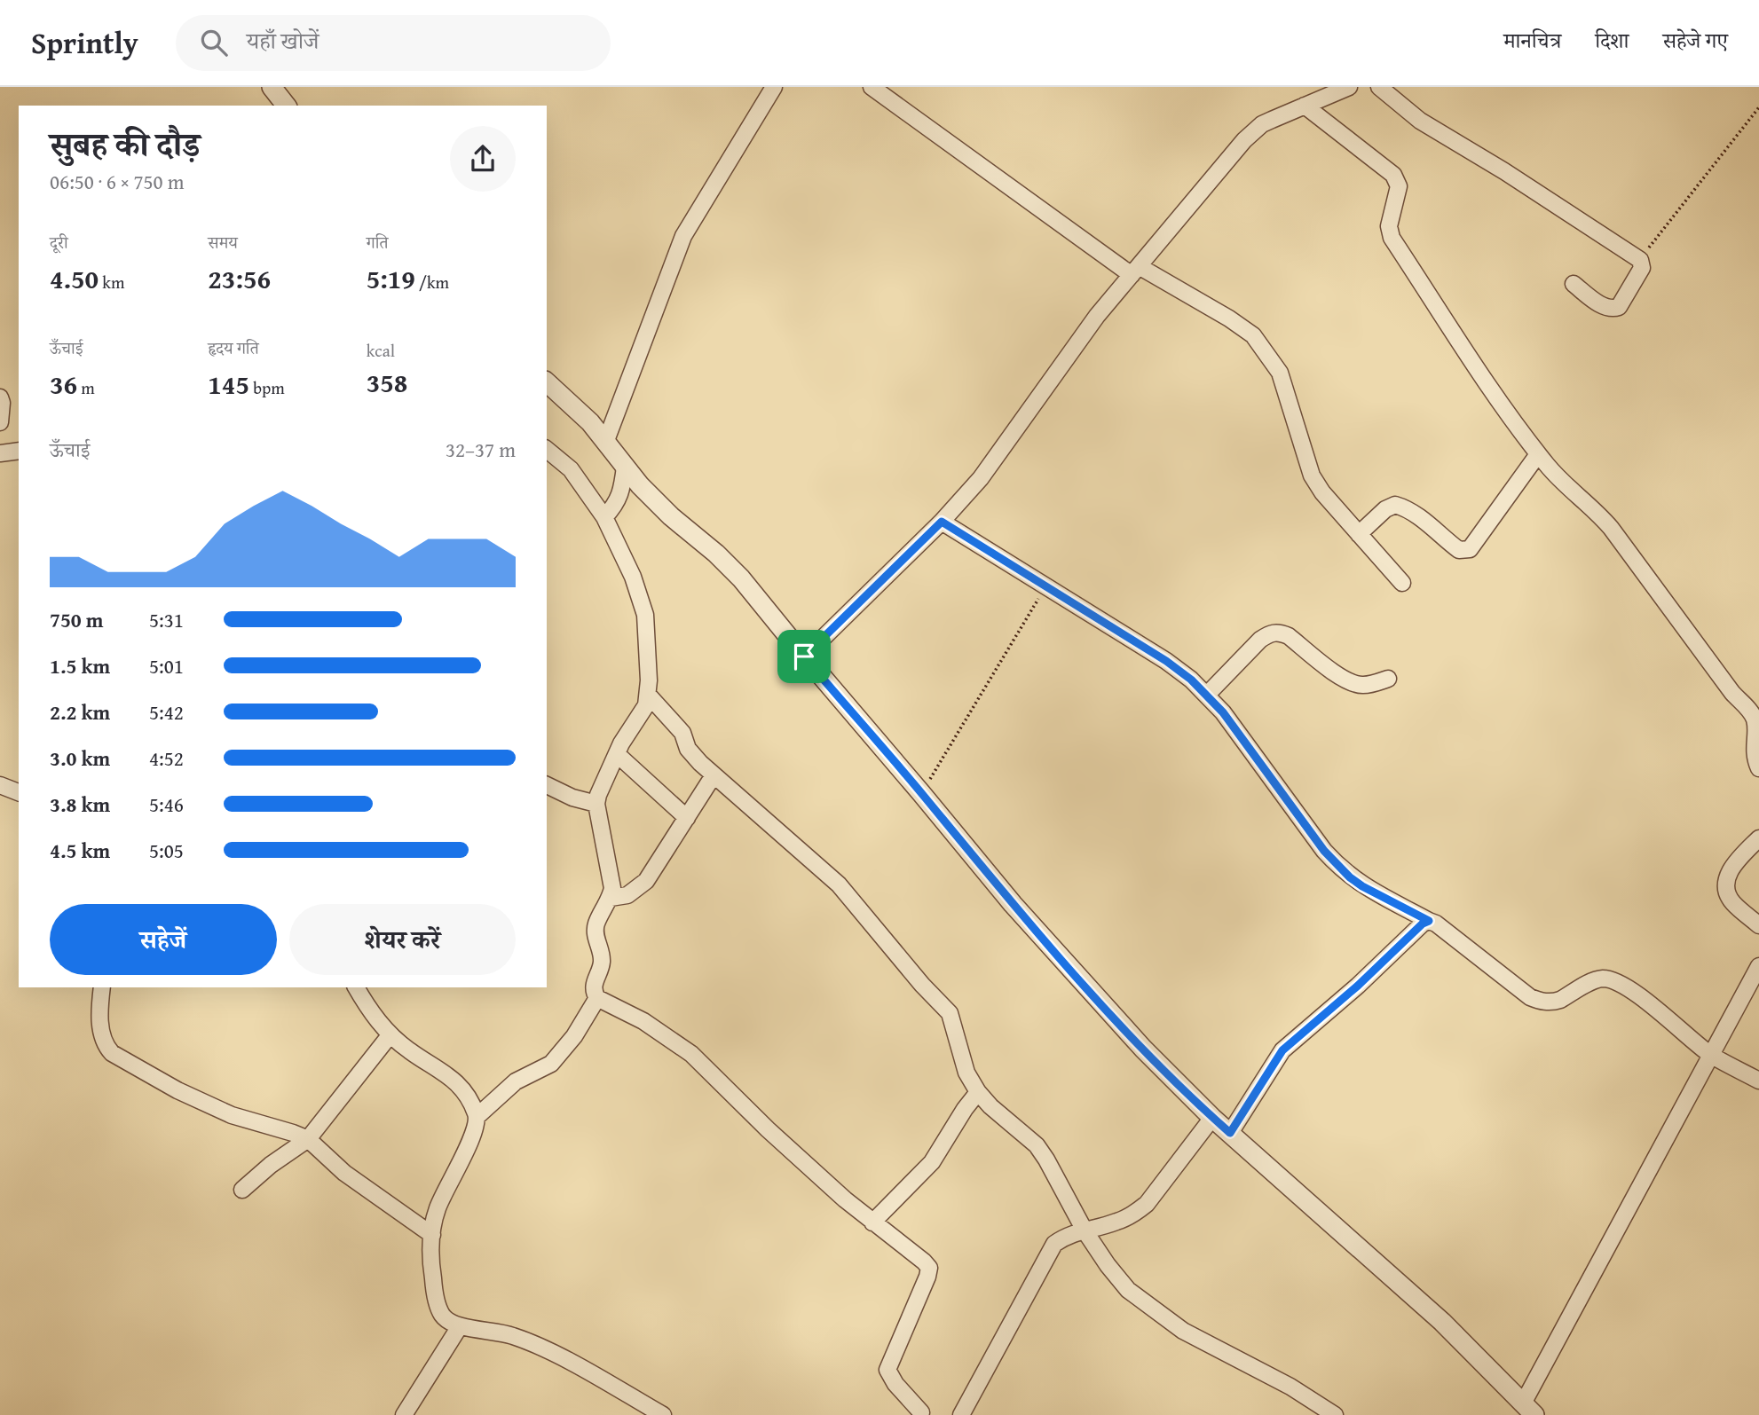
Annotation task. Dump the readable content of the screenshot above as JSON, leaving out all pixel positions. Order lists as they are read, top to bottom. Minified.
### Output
{"page":{"header":"Sprintly","search":"यहाँ खोजें","nav":["मानचित्र","दिशा","सहेजे गए"],"heading":["सुबह की दौड़","06:50 · 6 × 750 m"],"stats":[["दूरी","4.50 km"],["समय","23:56"],["गति","5:19 /km"],["ऊँचाई","36 m"],["हृदय गति","145 bpm"],["kcal","358"]],"chart":["ऊँचाई","32–37 m"],"list":[{"name":"750 m","note":"5:31"},{"name":"1.5 km","note":"5:01"},{"name":"2.2 km","note":"5:42"},{"name":"3.0 km","note":"4:52"},{"name":"3.8 km","note":"5:46"},{"name":"4.5 km","note":"5:05"}],"buttons":["सहेजें","शेयर करें"]}}
